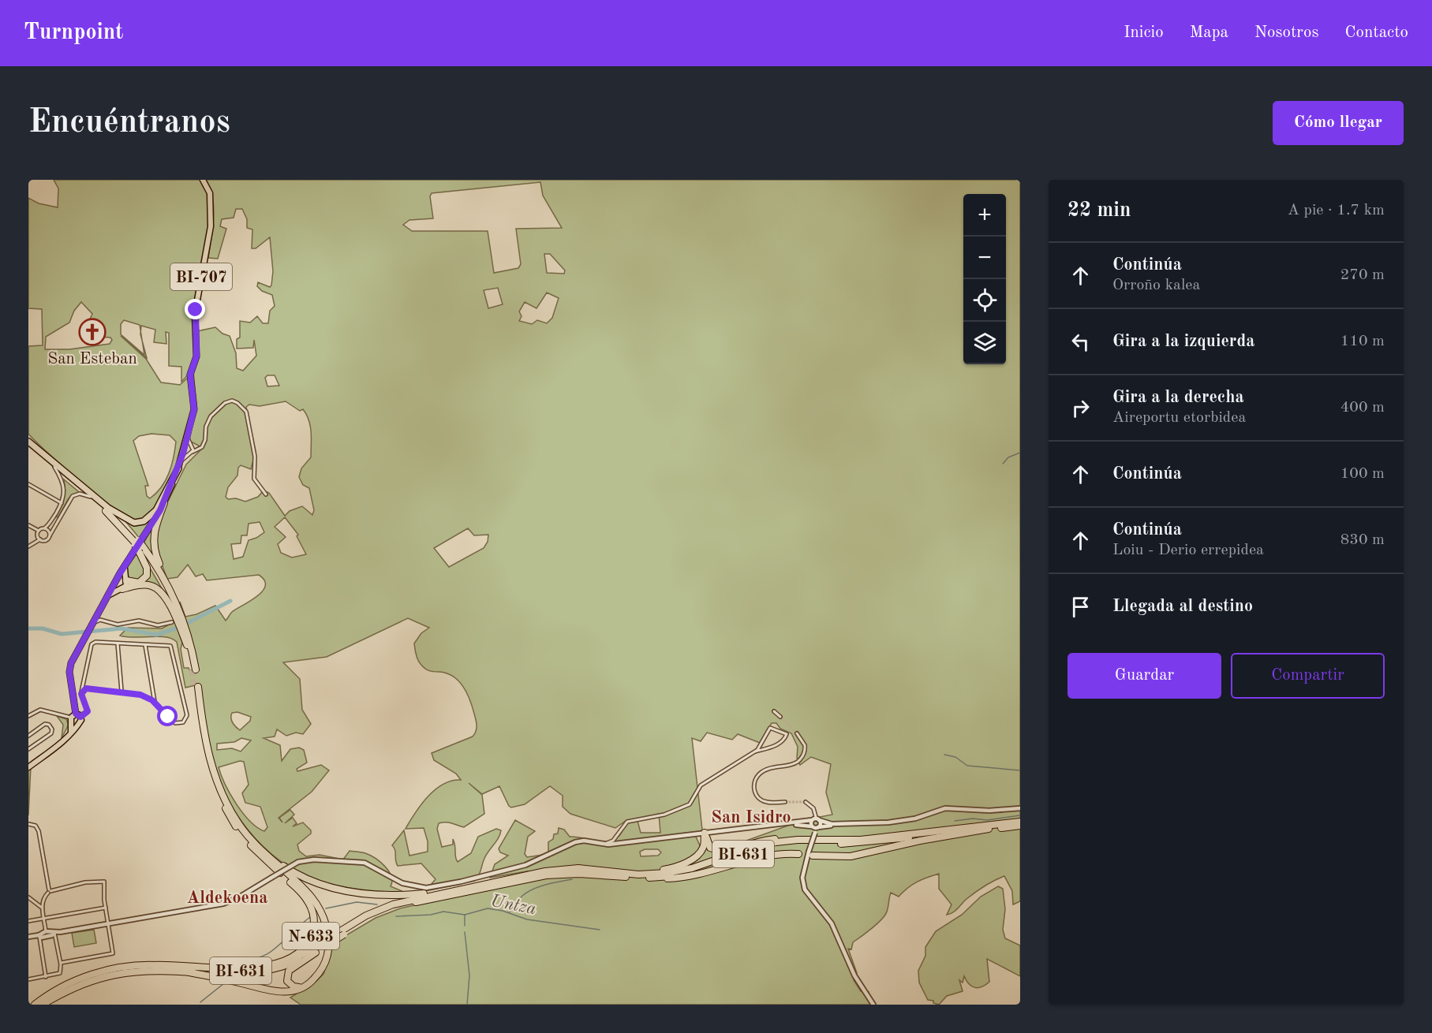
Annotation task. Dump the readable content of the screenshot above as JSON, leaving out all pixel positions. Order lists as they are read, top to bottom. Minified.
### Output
{"streets":{"highway":["BI-631","N-633"],"main road":["BI-707"]},"crossings":[["BI-631","N-633"]],"districts":["San Isidro","Aldekoena"],"water":["Untza"],"places":{"church":["San Esteban"]},"page":{"header":"Turnpoint","nav":["Inicio","Mapa","Nosotros","Contacto"],"buttons":["Cómo llegar",["Guardar","Compartir"]],"title":"Encuéntranos","heading":["22 min","A pie · 1.7 km"],"map_buttons":["+","−"],"list":[["Continúa","Orroño kalea","270 m"],["Gira a la izquierda","110 m"],["Gira a la derecha","Aireportu etorbidea","400 m"],["Continúa","100 m"],["Continúa","Loiu - Derio errepidea","830 m"],"Llegada al destino"]}}
